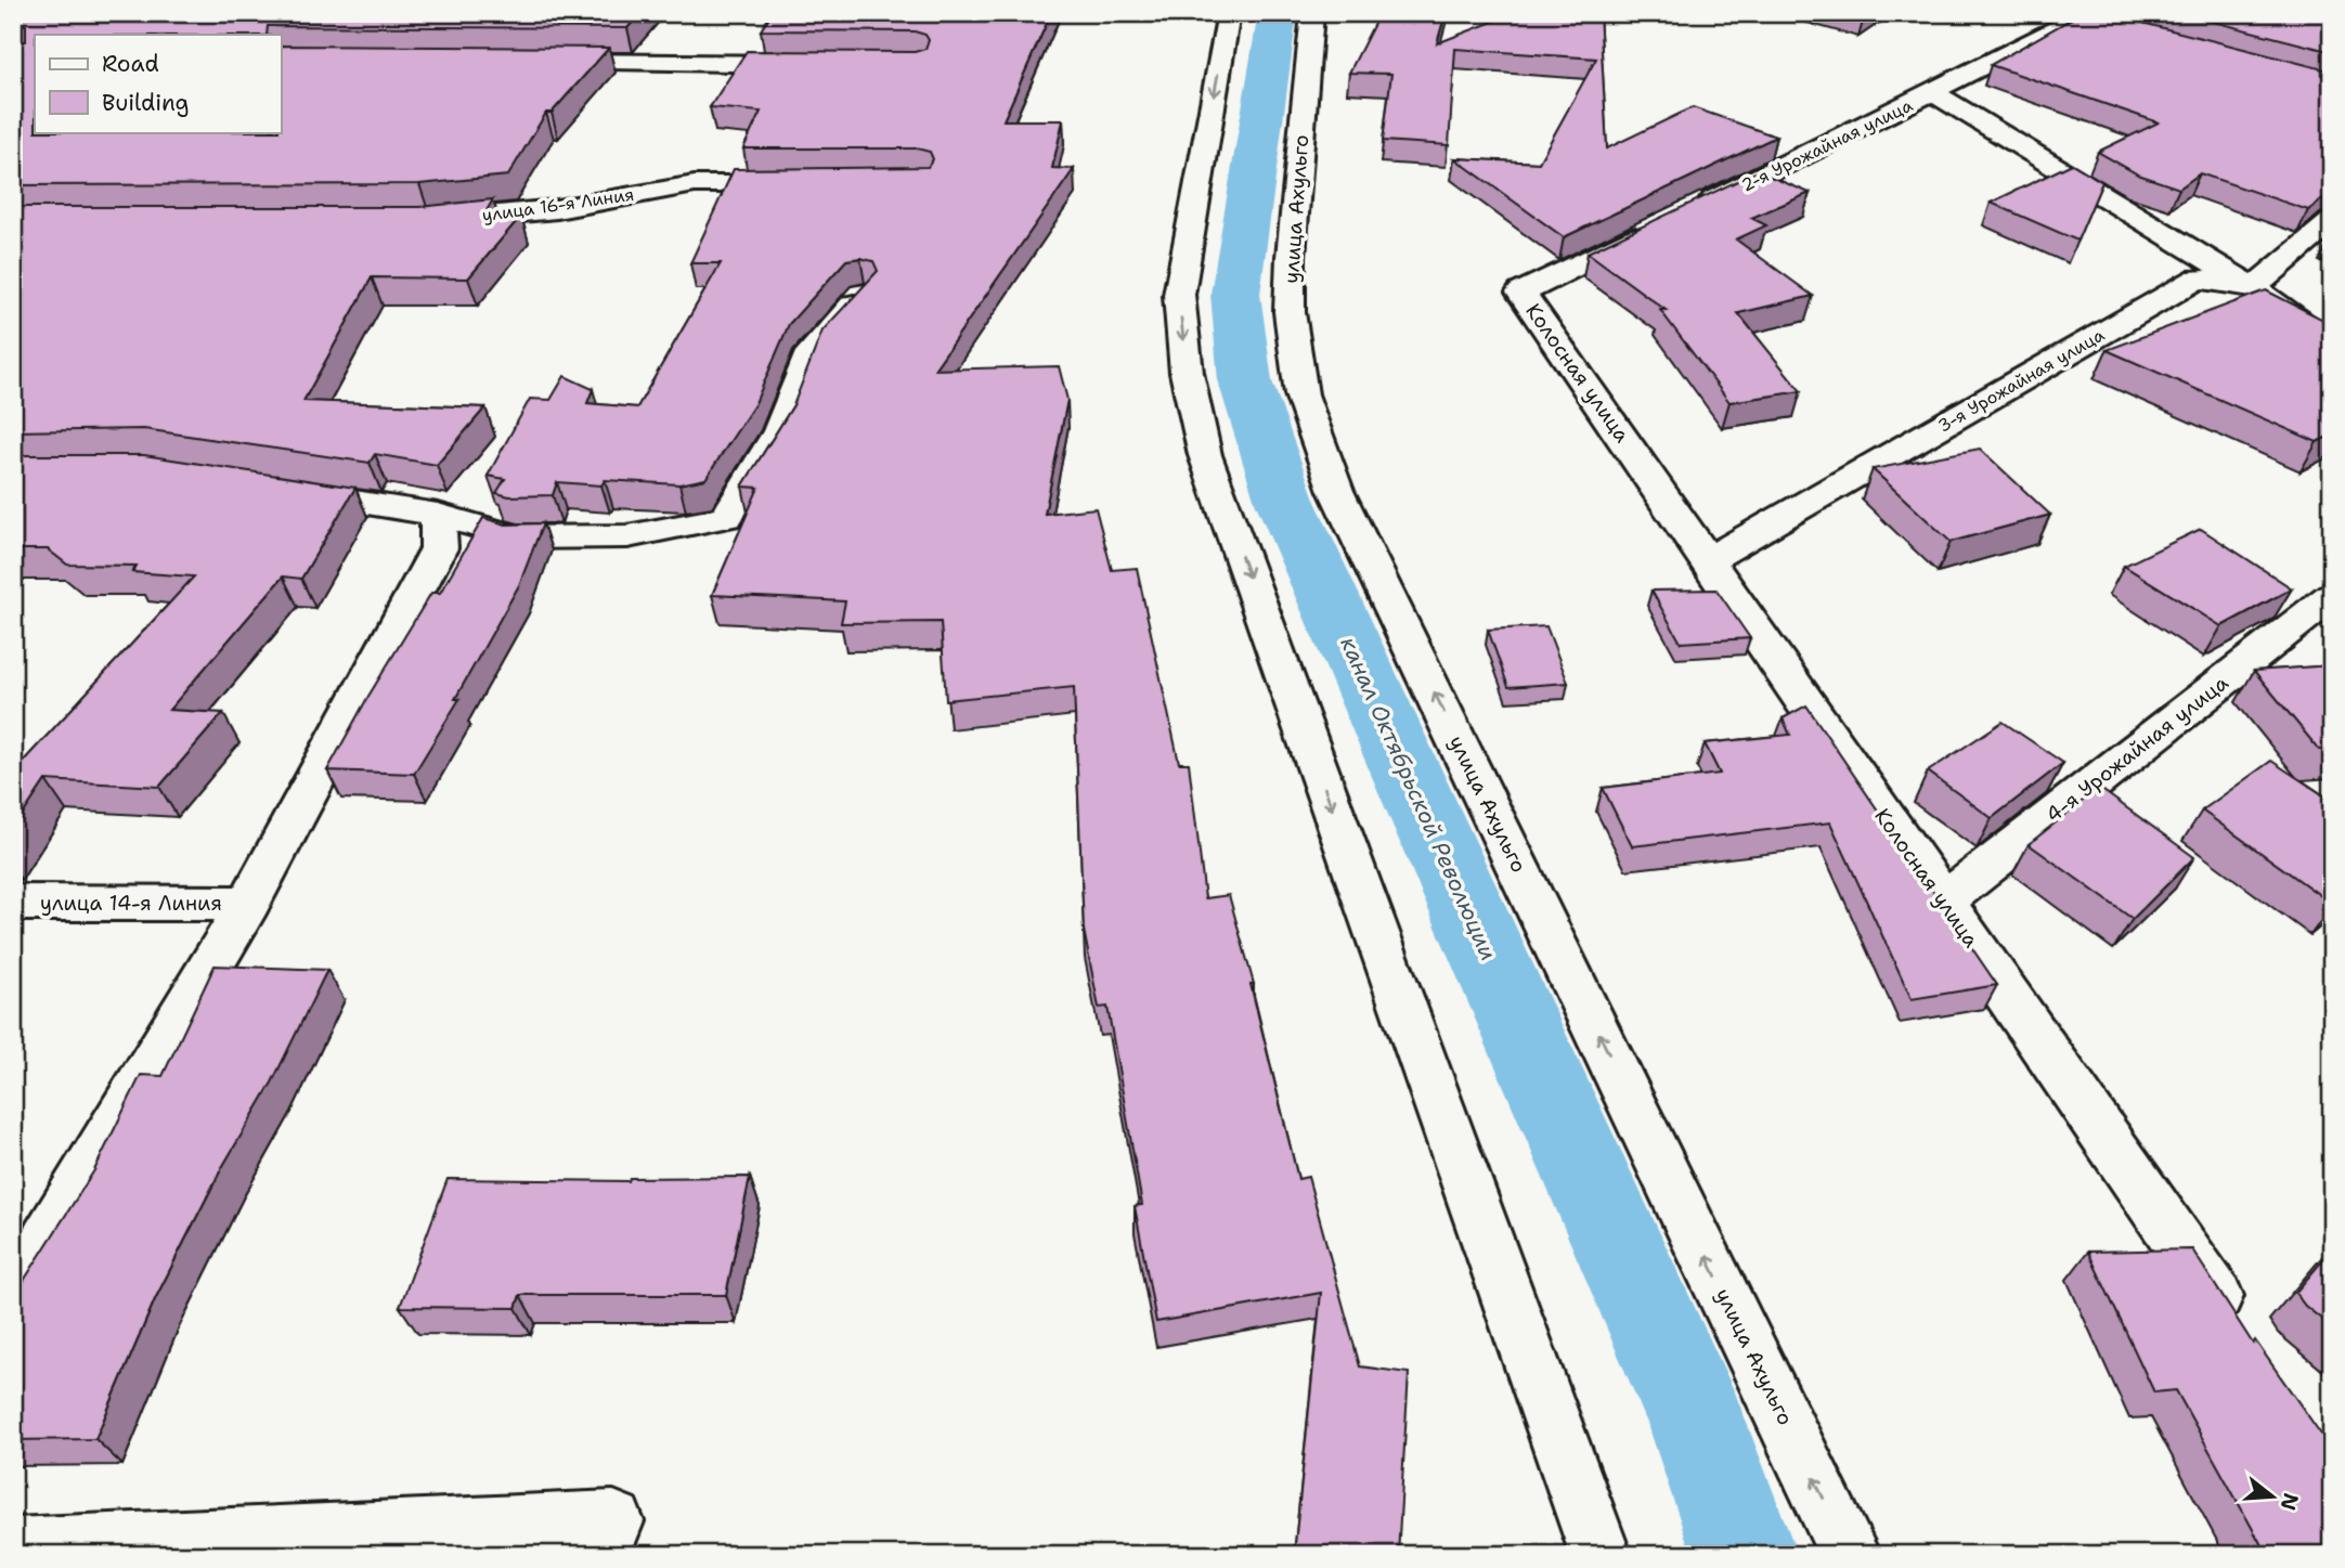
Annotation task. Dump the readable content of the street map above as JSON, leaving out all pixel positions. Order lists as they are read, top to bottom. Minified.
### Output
{"streets":{"street":["2-я Урожайная улица","улица 16-я Линия","улица Ахульго","Колосная улица","3-я Урожайная улица","4-я Урожайная улица","улица 14-я Линия"]},"crossings":[["Колосная улица","3-я Урожайная улица"],["Колосная улица","4-я Урожайная улица"]],"water":["канал Октябрьской Революции"],"legend":["Road","Building"],"north":"right"}
